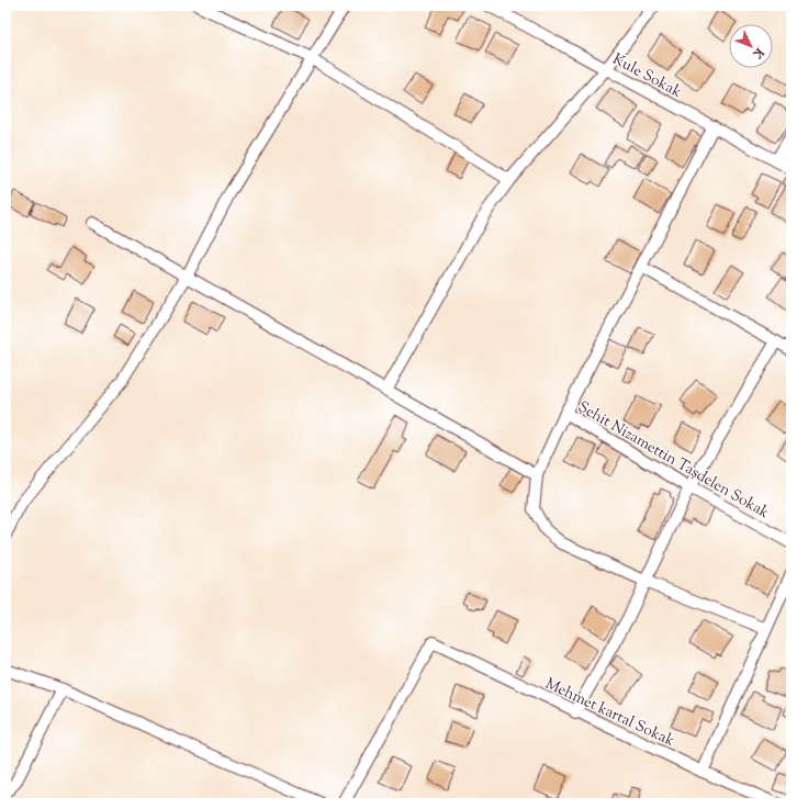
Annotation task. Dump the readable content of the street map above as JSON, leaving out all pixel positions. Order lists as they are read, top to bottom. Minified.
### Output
{"streets":{"street":["Kule Sokak","Şehit Nizamettin Taşdelen Sokak","Mehmet kartal Sokak"]},"north":"bottom right"}
